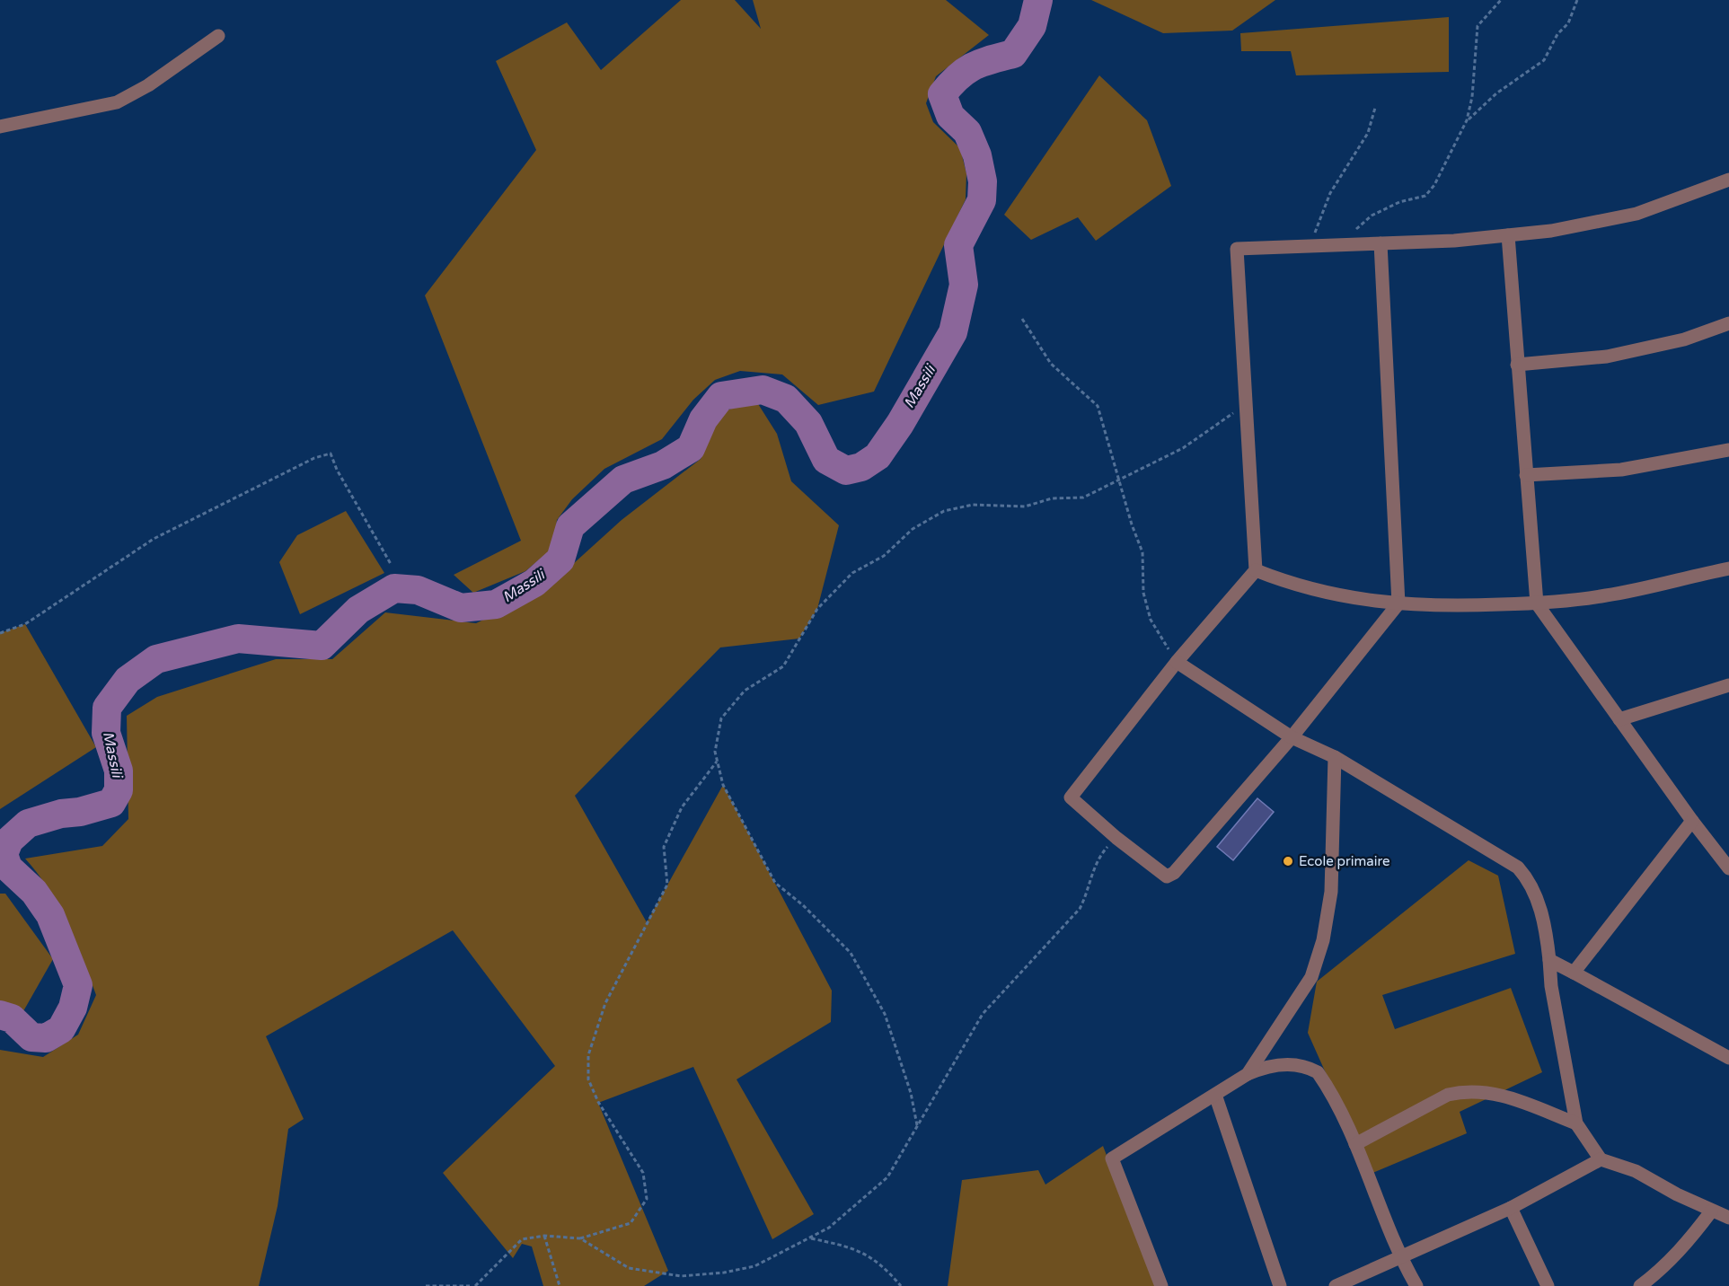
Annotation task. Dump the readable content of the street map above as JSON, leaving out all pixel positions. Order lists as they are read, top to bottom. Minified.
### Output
{"water":["Massili"],"places":["Ecole primaire"]}
